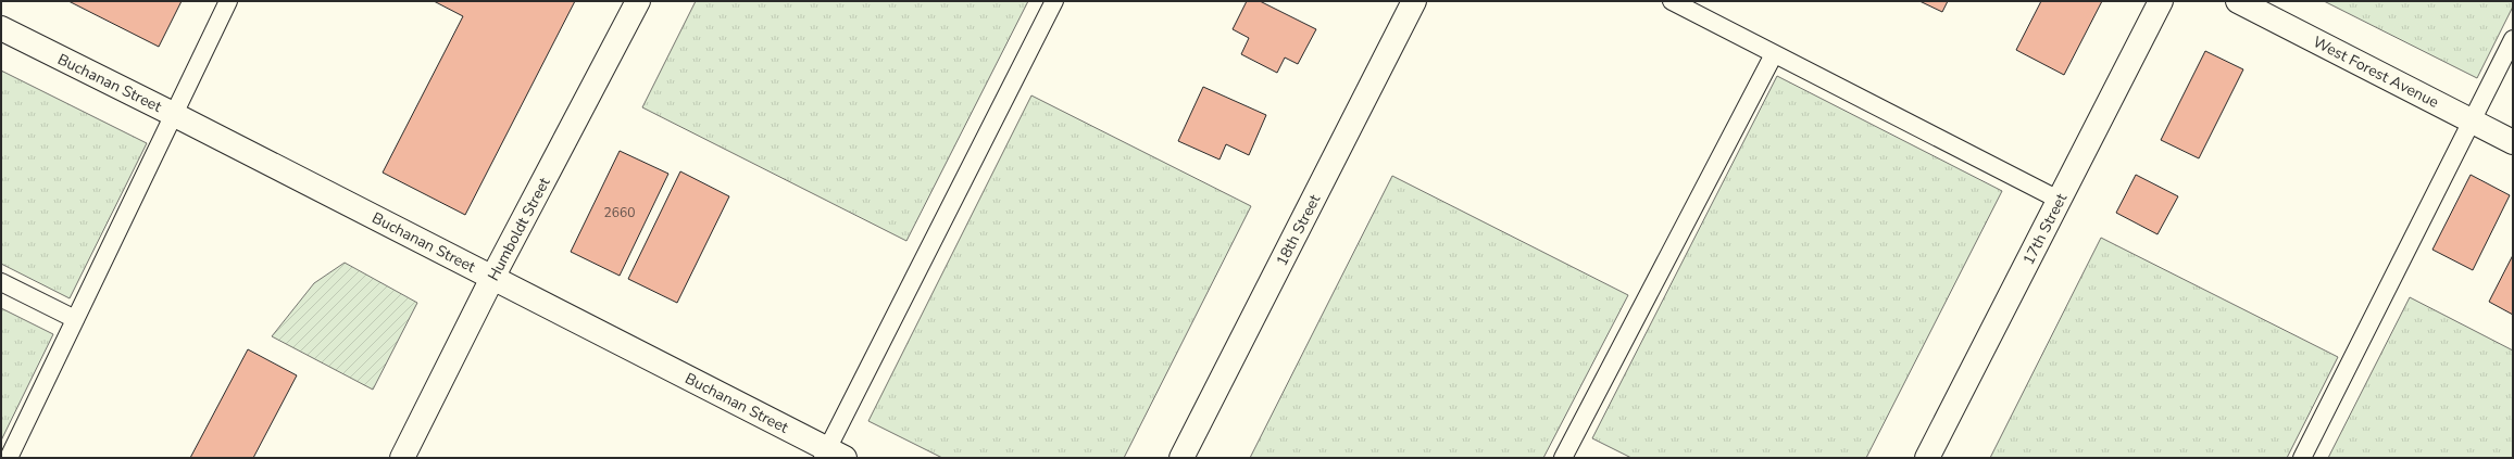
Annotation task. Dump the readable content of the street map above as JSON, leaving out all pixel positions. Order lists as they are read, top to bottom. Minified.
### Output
{"streets":{"street":["West Forest Avenue","Buchanan Street","Humboldt Street","17th Street","18th Street"]},"crossings":[["Buchanan Street","Humboldt Street"]],"house_numbers":["2660"]}
